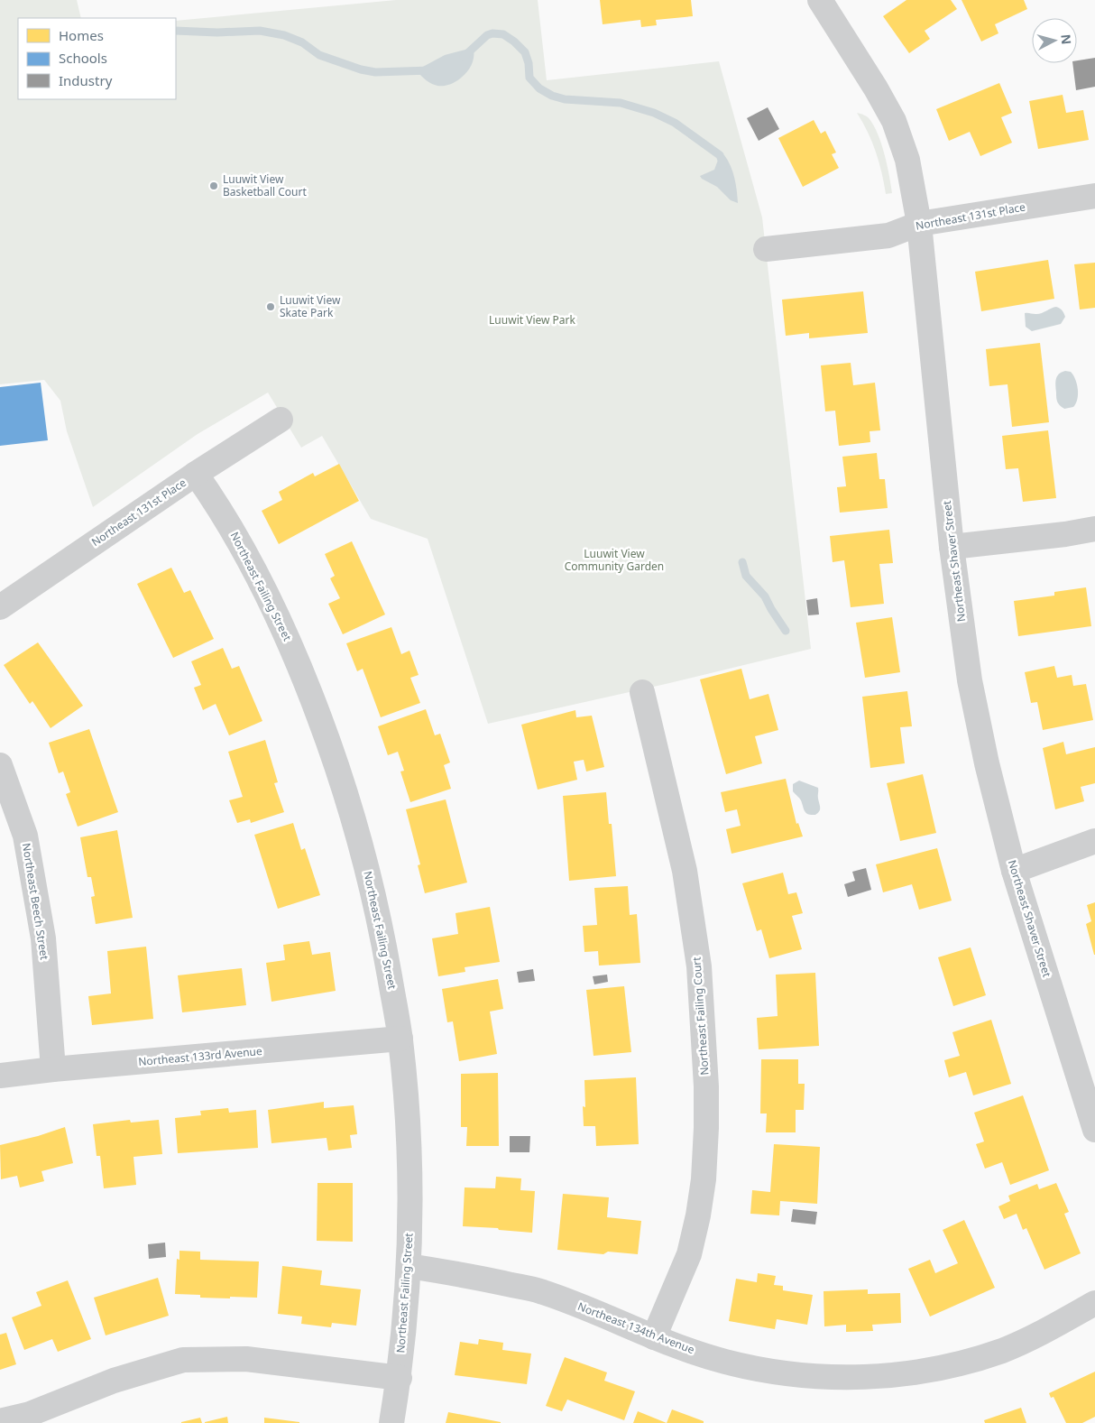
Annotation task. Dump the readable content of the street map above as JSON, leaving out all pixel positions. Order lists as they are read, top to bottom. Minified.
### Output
{"streets":{"street":["Northeast 131st Place","Northeast Shaver Street","Northeast Failing Street","Northeast Beech Street","Northeast Failing Court","Northeast 133rd Avenue","Northeast 134th Avenue"]},"crossings":[["Northeast 131st Place","Northeast Shaver Street"],["Northeast 131st Place","Northeast Failing Street"],["Northeast Failing Street","Northeast 133rd Avenue"],["Northeast Failing Street","Northeast 134th Avenue"],["Northeast Beech Street","Northeast 133rd Avenue"],["Northeast Failing Court","Northeast 134th Avenue"]],"parks":["Luuwit View Park","Luuwit View Community Garden"],"places":["Luuwit View Basketball Court","Luuwit View Skate Park"],"legend":["Homes","Schools","Industry"],"north":"right"}
